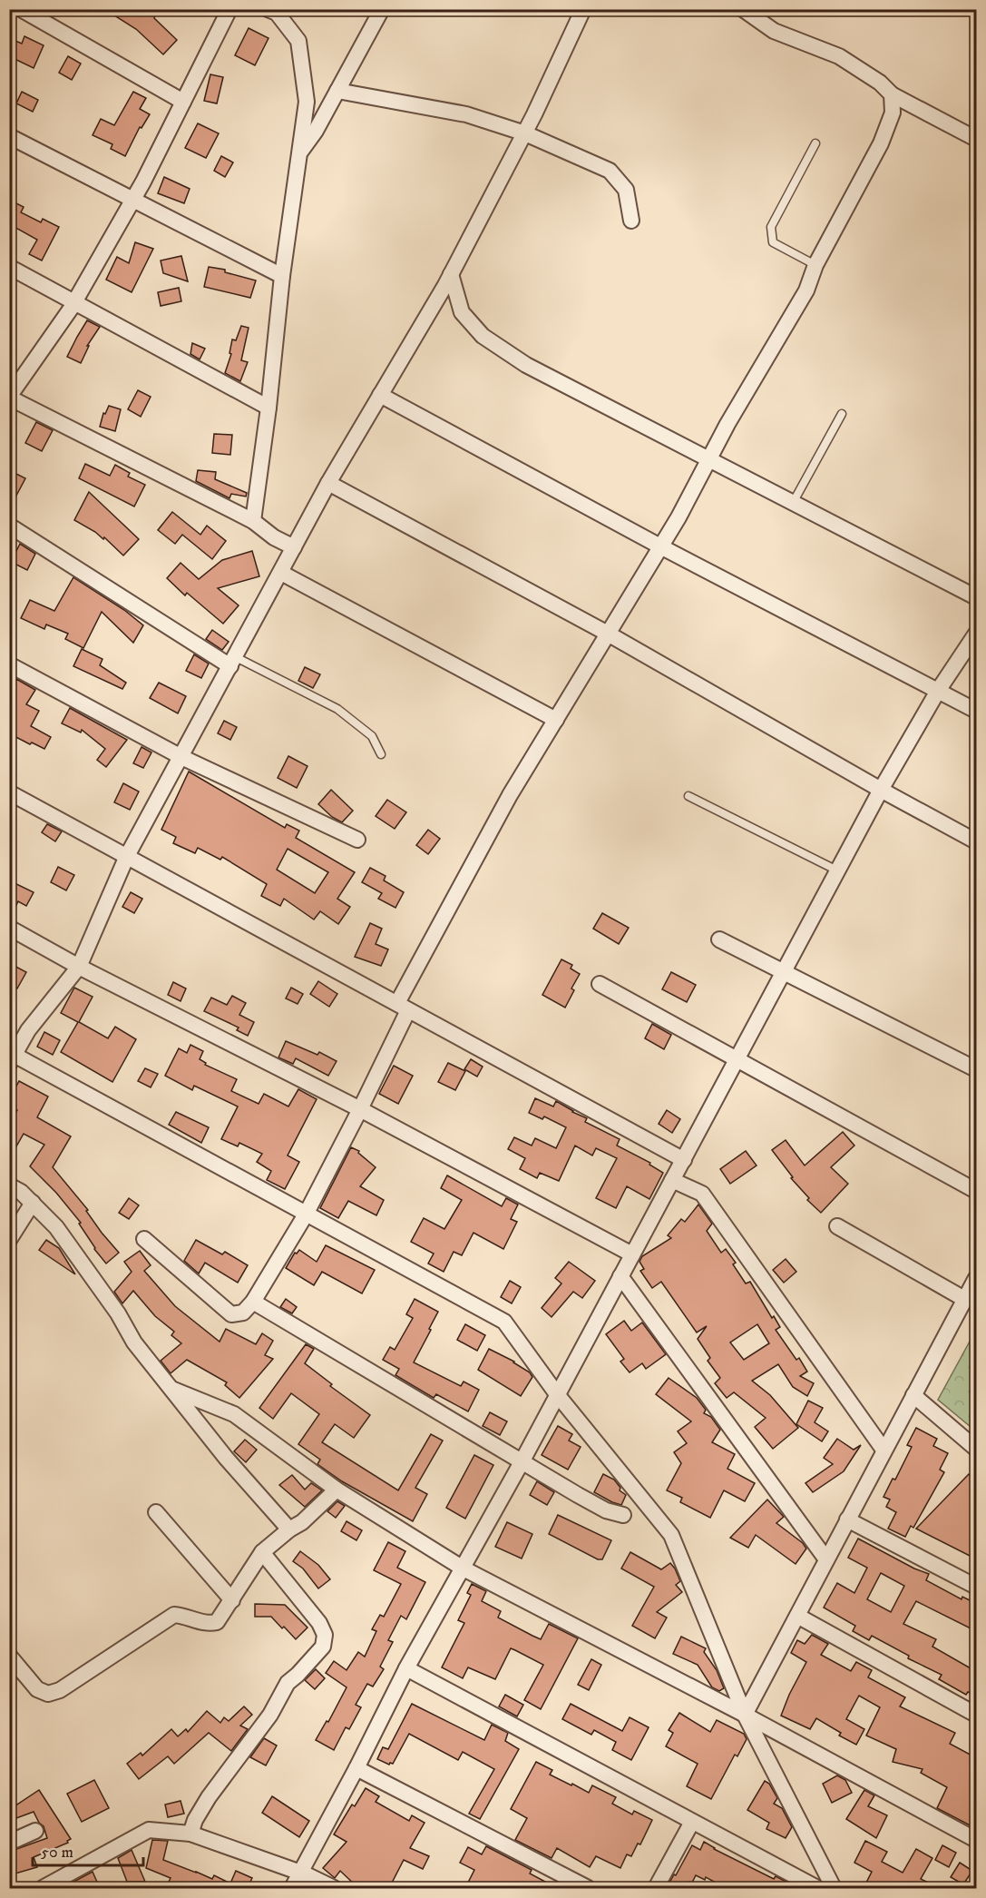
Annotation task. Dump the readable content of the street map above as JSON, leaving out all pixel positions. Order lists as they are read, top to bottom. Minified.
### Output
{"scale_bar":"50 m"}
